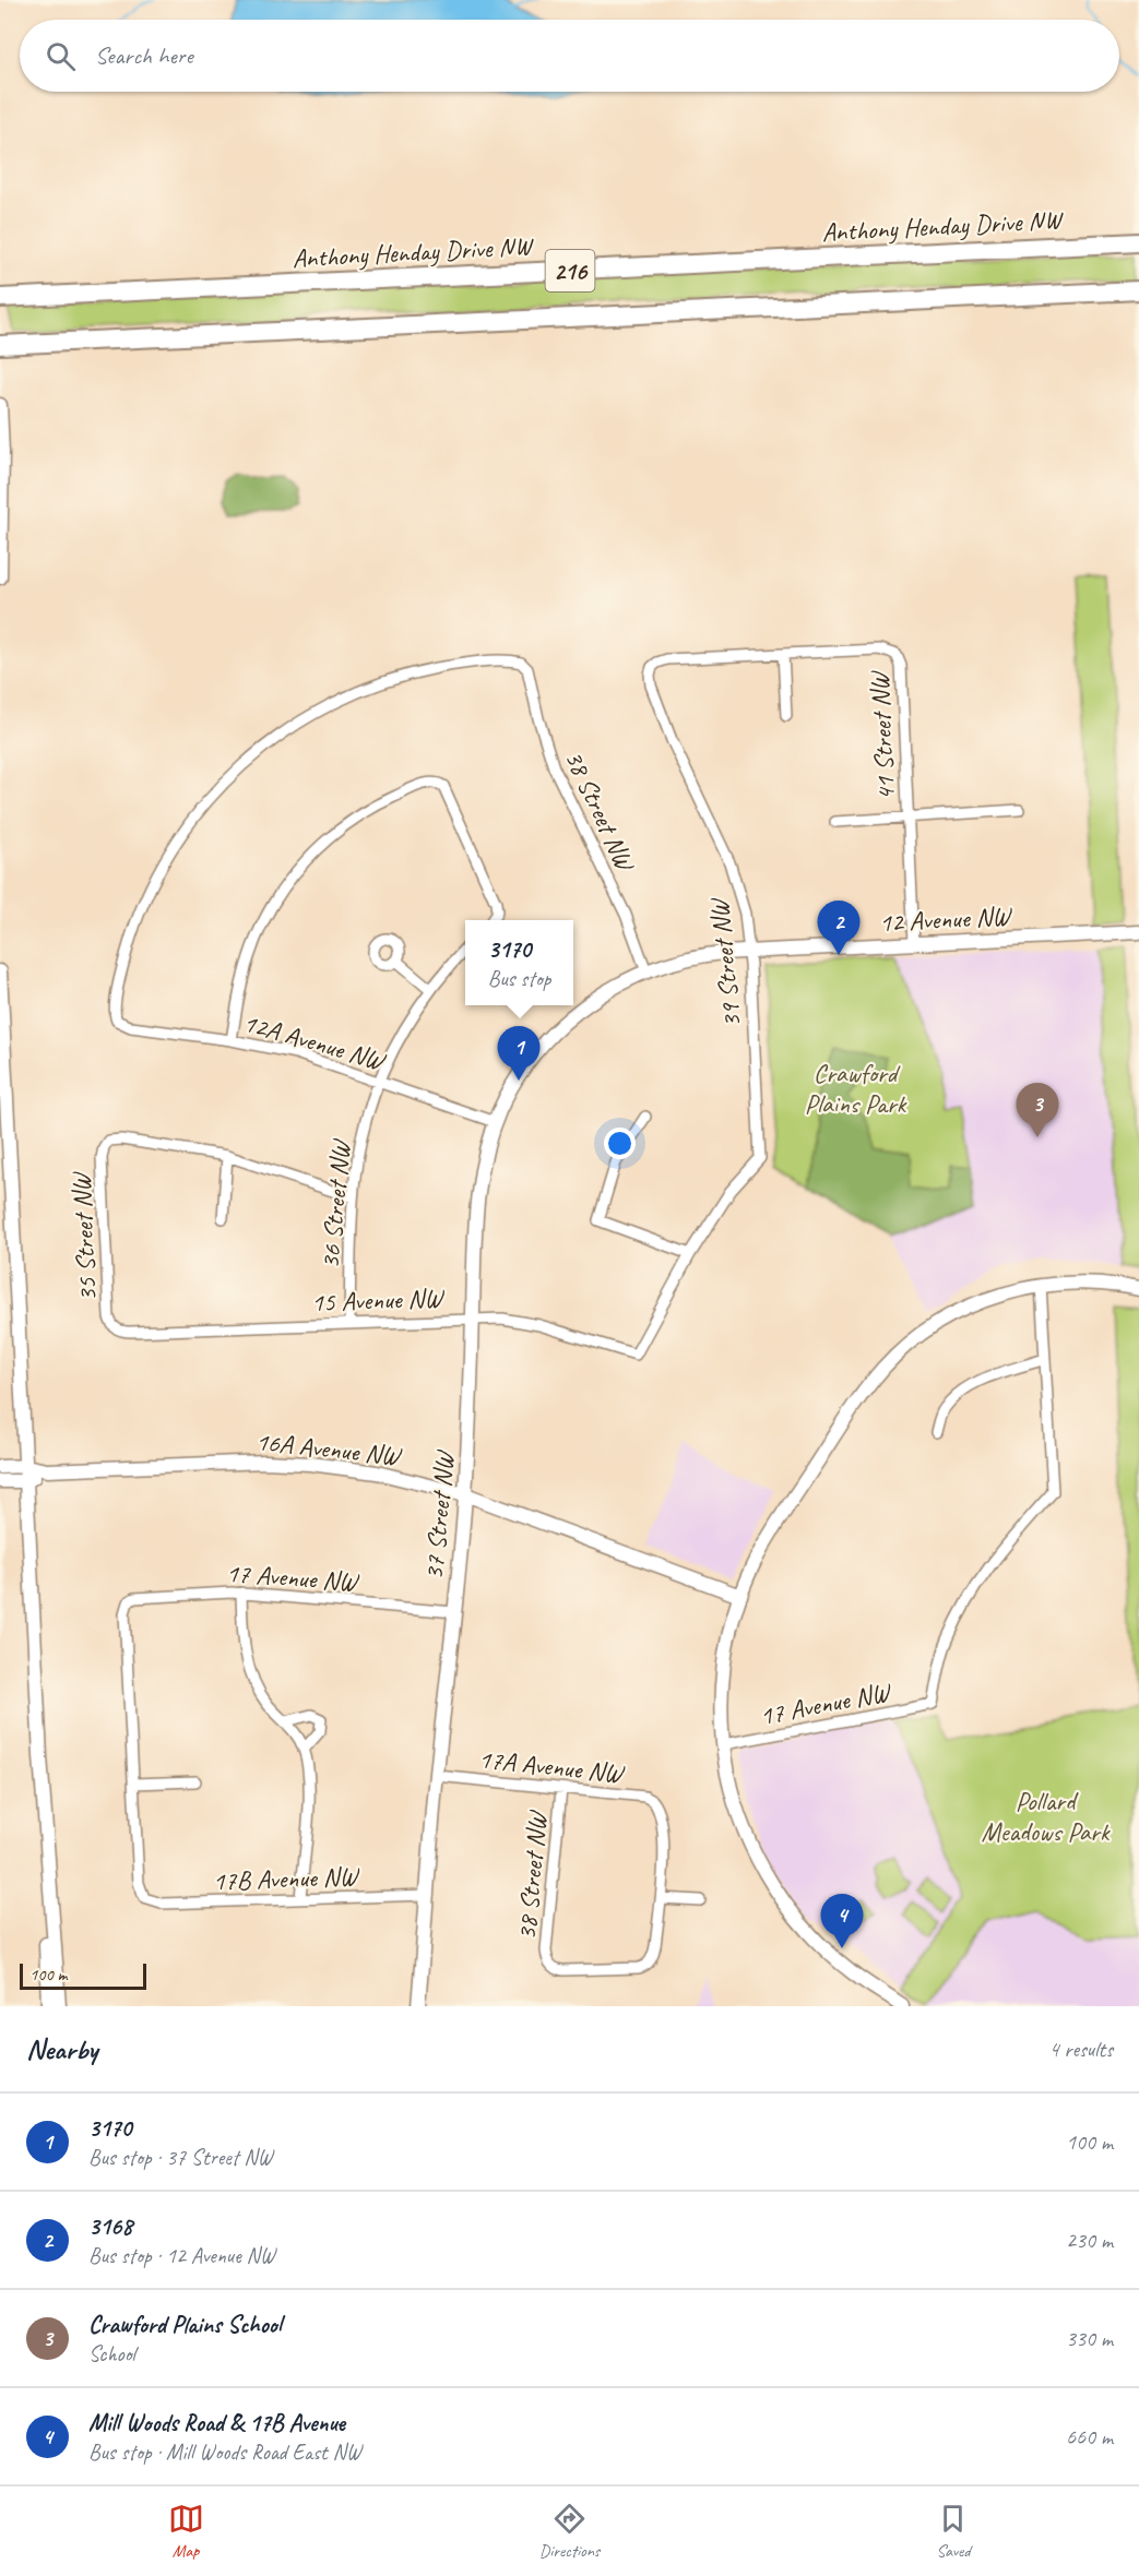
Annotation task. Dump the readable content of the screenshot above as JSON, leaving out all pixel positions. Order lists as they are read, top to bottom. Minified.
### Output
{"streets":{"highway":["Anthony Henday Drive NW","216"],"street":["41 Street NW","38 Street NW","12 Avenue NW","39 Street NW","12A Avenue NW","36 Street NW","35 Street NW","15 Avenue NW","16A Avenue NW","37 Street NW","17 Avenue NW","17A Avenue NW","17B Avenue NW"]},"crossings":[["41 Street NW","12 Avenue NW"],["41 Street NW","39 Street NW"],["38 Street NW","12 Avenue NW"],["38 Street NW","12A Avenue NW"],["38 Street NW","17A Avenue NW"],["12 Avenue NW","39 Street NW"],["12 Avenue NW","37 Street NW"],["39 Street NW","15 Avenue NW"],["12A Avenue NW","36 Street NW"],["12A Avenue NW","37 Street NW"],["36 Street NW","15 Avenue NW"],["35 Street NW","15 Avenue NW"],["15 Avenue NW","37 Street NW"],["16A Avenue NW","37 Street NW"],["37 Street NW","17 Avenue NW"],["37 Street NW","17A Avenue NW"],["37 Street NW","17B Avenue NW"],["17 Avenue NW","17B Avenue NW"]],"parks":["Crawford Plains Park","Pollard Meadows Park"],"scale_bar":"100 m","page":{"search":"Search here","pins":["2","1","3","4"],"popup":["3170","Bus stop"],"scale":"100 m","heading":["Nearby","4 results"],"list":[{"mark":"1","name":"3170","note":"Bus stop · 37 Street NW","value":"100 m"},{"mark":"2","name":"3168","note":"Bus stop · 12 Avenue NW","value":"230 m"},{"mark":"3","name":"Crawford Plains School","note":"School","value":"330 m"},{"mark":"4","name":"Mill Woods Road & 17B Avenue","note":"Bus stop · Mill Woods Road East NW","value":"660 m"}],"nav":["Map","Directions","Saved"]}}
